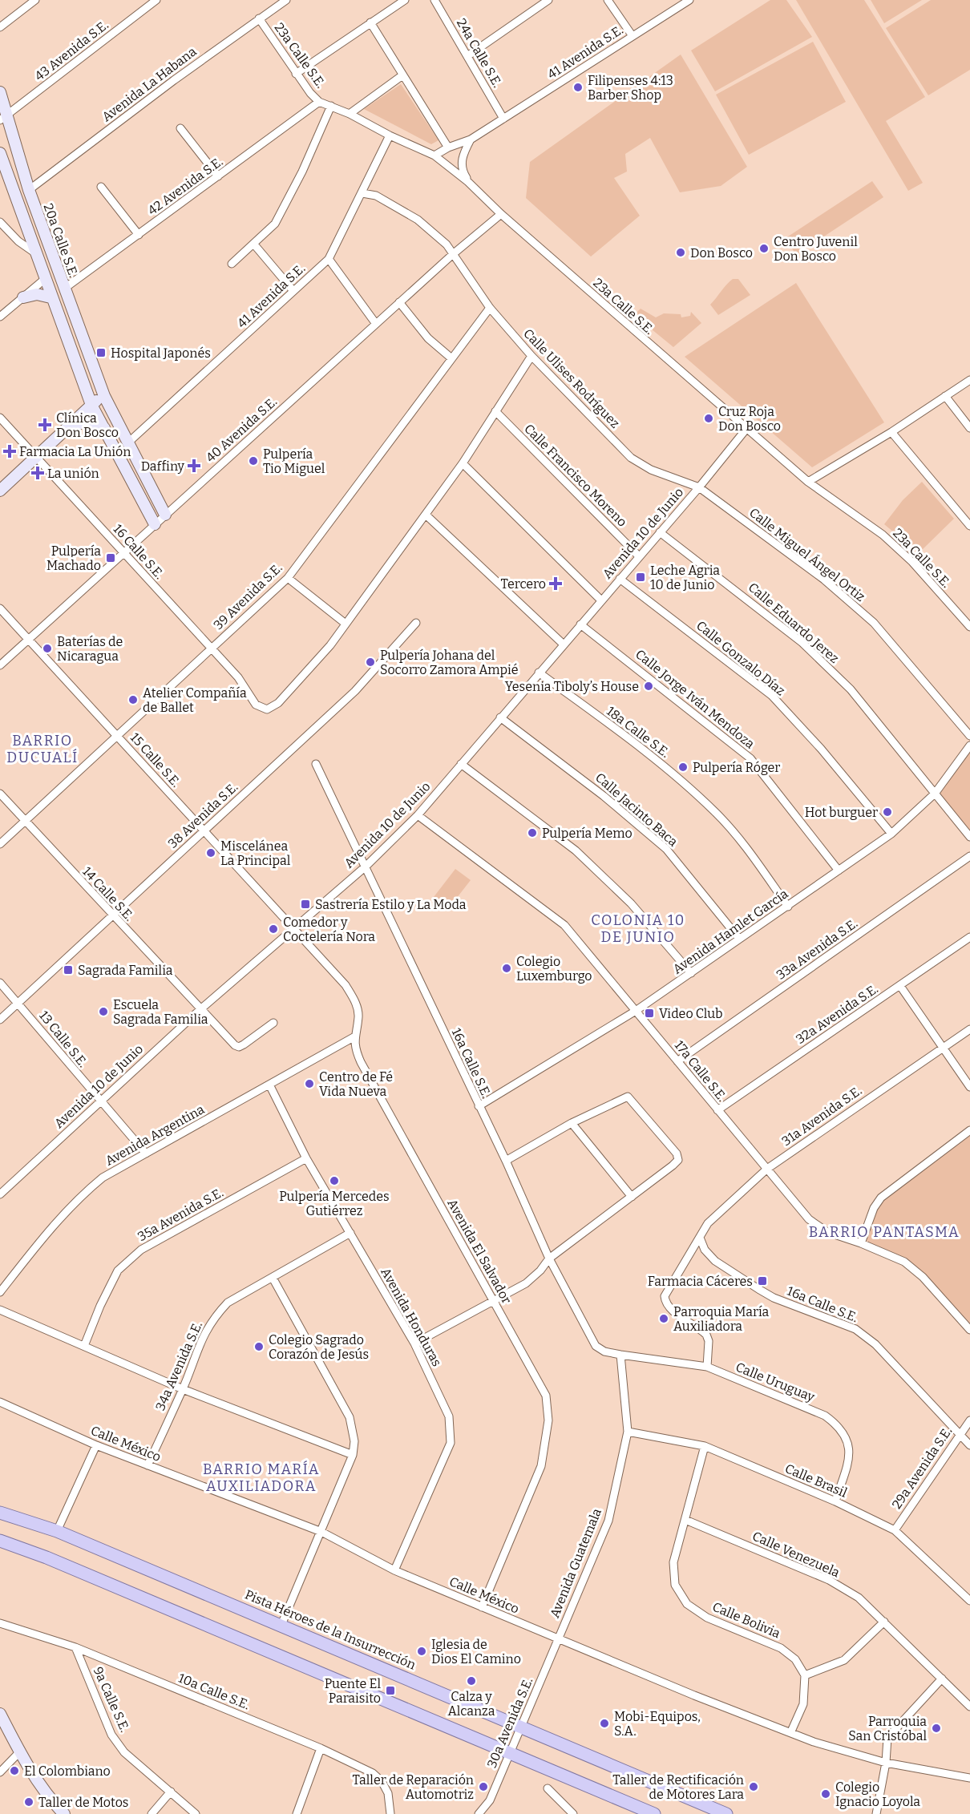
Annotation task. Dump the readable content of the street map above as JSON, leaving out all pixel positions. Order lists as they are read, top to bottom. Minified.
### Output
{"streets":{"main road":["Pista Héroes de la Insurrección"],"street":["43 Avenida S.E.","41 Avenida S.E.","24a Calle S.E.","23a Calle S.E.","Avenida La Habana","42 Avenida S.E.","20a Calle S.E.","Calle Ulises Rodríguez","40 Avenida S.E.","Calle Francisco Moreno","Avenida 10 de Junio","16 Calle S.E.","Calle Miguel Ángel Ortiz","39 Avenida S.E.","Calle Eduardo Jerez","Calle Gonzalo Díaz","Calle Jorge Iván Mendoza","18a Calle S.E.","15 Calle S.E.","Calle Jacinto Baca","38 Avenida S.E.","14 Calle S.E.","Avenida Hamlet García","33a Avenida S.E.","32a Avenida S.E.","13 Calle S.E.","16a Calle S.E.","17a Calle S.E.","31a Avenida S.E.","Avenida Argentina","35a Avenida S.E.","Avenida El Salvador","Avenida Honduras","34a Avenida S.E.","Calle Uruguay","Calle México","29a Avenida S.E.","Calle Brasil","Calle Venezuela","Avenida Guatemala","Calle Bolivia","10a Calle S.E.","9a Calle S.E.","30a Avenida S.E."]},"crossings":[["43 Avenida S.E.","20a Calle S.E."],["41 Avenida S.E.","24a Calle S.E."],["41 Avenida S.E.","23a Calle S.E."],["41 Avenida S.E.","20a Calle S.E."],["41 Avenida S.E.","Calle Ulises Rodríguez"],["23a Calle S.E.","Avenida La Habana"],["23a Calle S.E.","42 Avenida S.E."],["23a Calle S.E.","40 Avenida S.E."],["23a Calle S.E.","Avenida 10 de Junio"],["Avenida La Habana","20a Calle S.E."],["42 Avenida S.E.","20a Calle S.E."],["20a Calle S.E.","40 Avenida S.E."],["Calle Ulises Rodríguez","40 Avenida S.E."],["Calle Ulises Rodríguez","Avenida 10 de Junio"],["Calle Ulises Rodríguez","Calle Miguel Ángel Ortiz"],["Calle Ulises Rodríguez","39 Avenida S.E."],["40 Avenida S.E.","16 Calle S.E."],["40 Avenida S.E.","15 Calle S.E."],["Calle Francisco Moreno","Avenida 10 de Junio"],["Avenida 10 de Junio","Calle Miguel Ángel Ortiz"],["Avenida 10 de Junio","Calle Eduardo Jerez"],["Avenida 10 de Junio","Calle Gonzalo Díaz"],["Avenida 10 de Junio","Calle Jorge Iván Mendoza"],["Avenida 10 de Junio","18a Calle S.E."],["Avenida 10 de Junio","15 Calle S.E."],["Avenida 10 de Junio","Calle Jacinto Baca"],["Avenida 10 de Junio","14 Calle S.E."],["Avenida 10 de Junio","13 Calle S.E."],["Avenida 10 de Junio","16a Calle S.E."],["Avenida 10 de Junio","17a Calle S.E."],["Avenida 10 de Junio","Avenida El Salvador"],["16 Calle S.E.","39 Avenida S.E."],["39 Avenida S.E.","15 Calle S.E."],["39 Avenida S.E.","14 Calle S.E."],["Calle Eduardo Jerez","Avenida Hamlet García"],["Calle Gonzalo Díaz","Avenida Hamlet García"],["Calle Jorge Iván Mendoza","Avenida Hamlet García"],["18a Calle S.E.","Avenida Hamlet García"],["15 Calle S.E.","38 Avenida S.E."],["15 Calle S.E.","Avenida El Salvador"],["Calle Jacinto Baca","Avenida Hamlet García"],["38 Avenida S.E.","14 Calle S.E."],["38 Avenida S.E.","13 Calle S.E."],["Avenida Hamlet García","16a Calle S.E."],["Avenida Hamlet García","17a Calle S.E."],["33a Avenida S.E.","17a Calle S.E."],["32a Avenida S.E.","17a Calle S.E."],["13 Calle S.E.","Avenida Argentina"],["16a Calle S.E.","31a Avenida S.E."],["16a Calle S.E.","Calle Uruguay"],["16a Calle S.E.","29a Avenida S.E."],["16a Calle S.E.","Avenida Guatemala"],["17a Calle S.E.","31a Avenida S.E."],["31a Avenida S.E.","Calle Uruguay"],["Avenida Argentina","Avenida El Salvador"],["Avenida Argentina","Avenida Honduras"],["35a Avenida S.E.","Avenida Honduras"],["Avenida El Salvador","Calle México"],["Avenida Honduras","34a Avenida S.E."],["Avenida Honduras","Calle México"],["34a Avenida S.E.","Calle México"],["Calle Uruguay","Calle Brasil"],["Calle Uruguay","Avenida Guatemala"],["Calle México","Avenida Guatemala"],["Calle México","30a Avenida S.E."],["29a Avenida S.E.","Calle Brasil"],["Calle Brasil","Avenida Guatemala"],["Calle Brasil","Calle Bolivia"],["Calle Venezuela","Calle Bolivia"],["Avenida Guatemala","30a Avenida S.E."],["Pista Héroes de la Insurrección","30a Avenida S.E."],["10a Calle S.E.","9a Calle S.E."]],"districts":["BARRIO DUCUALÍ","COLONIA 10 DE JUNIO","BARRIO PANTASMA","BARRIO MARÍA AUXILIADORA"],"places":{"other":["Filipenses 4:13 Barber Shop","Centro Juvenil Don Bosco","Don Bosco","Cruz Roja Don Bosco","Pulpería Tio Miguel","Baterías de Nicaragua","Pulpería Johana del Socorro Zamora Ampié","Yesenia Tiboly’s House","Atelier Compañía de Ballet","Pulpería Róger","Hot burguer","Pulpería Memo","Miscelánea La Principal","Comedor y Coctelería Nora","Colegio Luxemburgo","Escuela Sagrada Familia","Centro de Fé Vida Nueva","Pulpería Mercedes Gutiérrez","Parroquia María Auxiliadora","Colegio Sagrado Corazón de Jesús","Iglesia de Dios El Camino","Calza y Alcanza","Mobi-Equipos, S.A.","Parroquia San Cristóbal","El Colombiano","Taller de Reparación Automotriz","Taller de Rectificación de Motores Lara","Colegio Ignacio Loyola","Taller de Motos"],"transit":["Hospital Japonés","Pulpería Machado","Leche Agria 10 de Junio","Sastrería Estilo y La Moda","Sagrada Familia","Video Club","Farmacia Cáceres","Puente El Paraisito"],"health":["Clínica Don Bosco","Farmacia La Unión","Daffiny","La unión","Tercero"]}}
